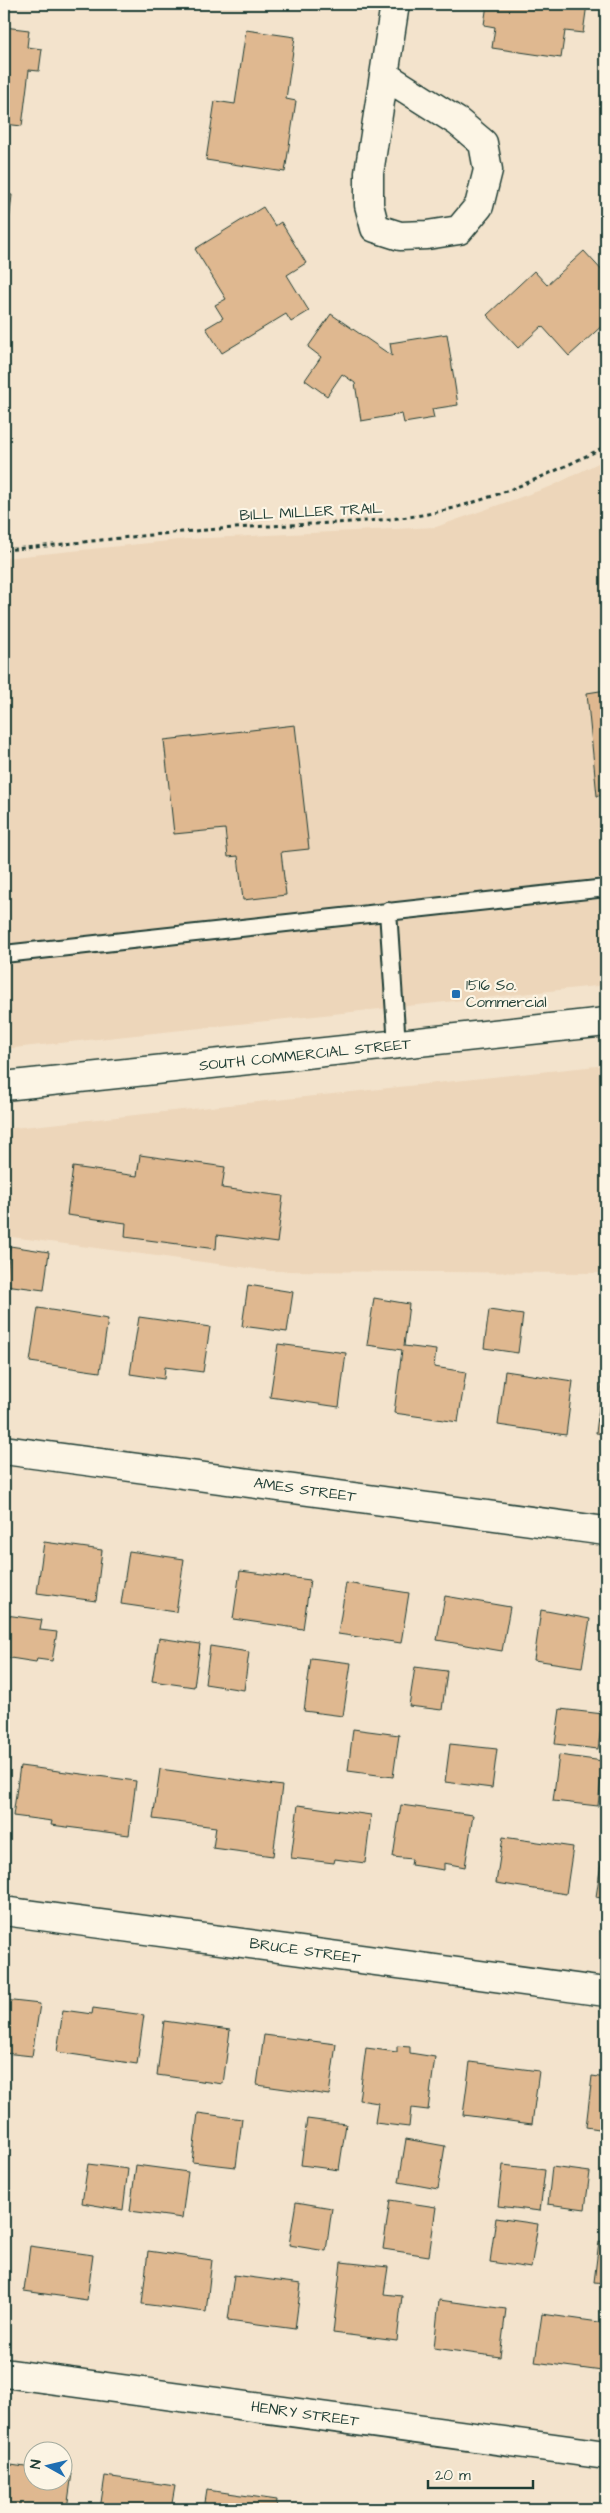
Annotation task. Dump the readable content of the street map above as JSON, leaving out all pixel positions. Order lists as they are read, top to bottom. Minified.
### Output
{"streets":{"street":["SOUTH COMMERCIAL STREET","AMES STREET","BRUCE STREET","HENRY STREET"],"path":["BILL MILLER TRAIL"]},"places":{"transit":["1516 So. Commercial"]},"scale_bar":"20 m","north":"left"}
